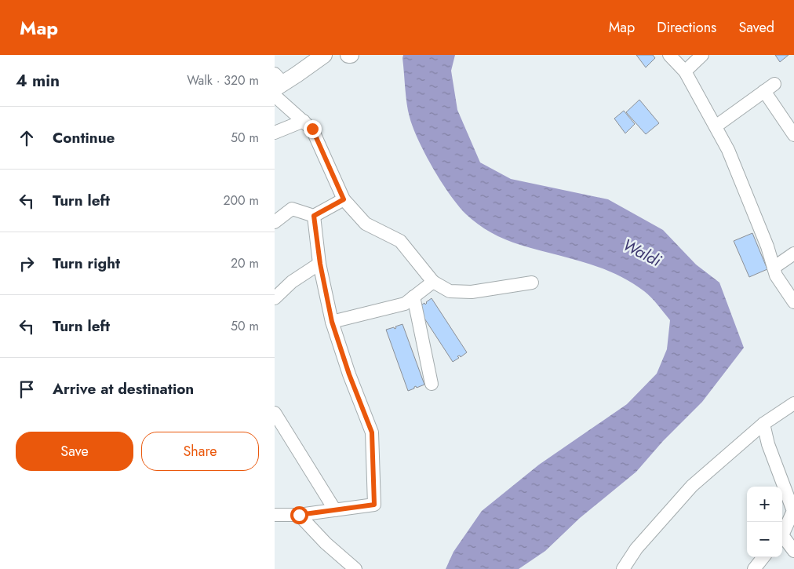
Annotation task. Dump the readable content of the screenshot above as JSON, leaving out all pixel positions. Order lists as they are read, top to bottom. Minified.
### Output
{"water":["Waldi"],"page":{"header":"Map","nav":["Map","Directions","Saved"],"heading":["4 min","Walk · 320 m"],"list":[["Continue","50 m"],["Turn left","200 m"],["Turn right","20 m"],["Turn left","50 m"],"Arrive at destination"],"buttons":["Save","Share"],"map_buttons":["+","−"]}}
